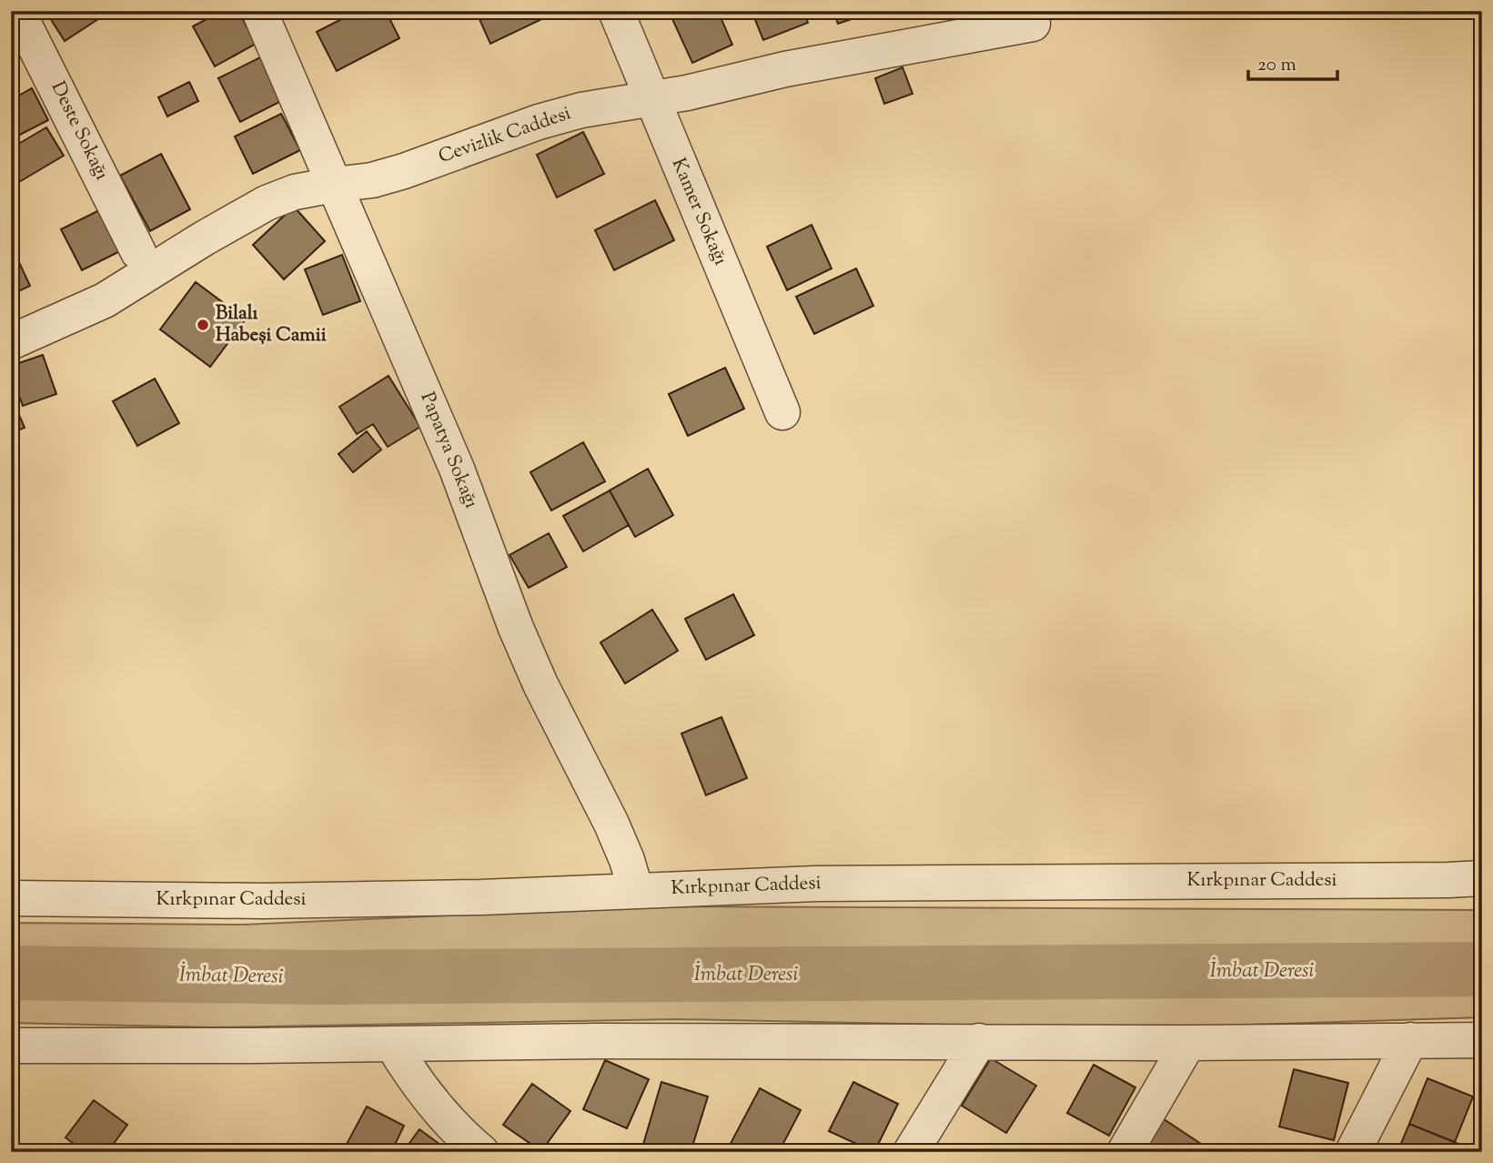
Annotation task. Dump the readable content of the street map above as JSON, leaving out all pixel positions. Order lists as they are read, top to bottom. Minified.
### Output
{"streets":{"street":["Deste Sokağı","Cevizlik Caddesi","Kamer Sokağı","Papatya Sokağı","Kırkpınar Caddesi"]},"crossings":[["Cevizlik Caddesi","Kamer Sokağı"],["Cevizlik Caddesi","Papatya Sokağı"],["Papatya Sokağı","Kırkpınar Caddesi"]],"water":["İmbat Deresi"],"places":["Bilalı Habeşi Camii"],"scale_bar":"20 m"}
